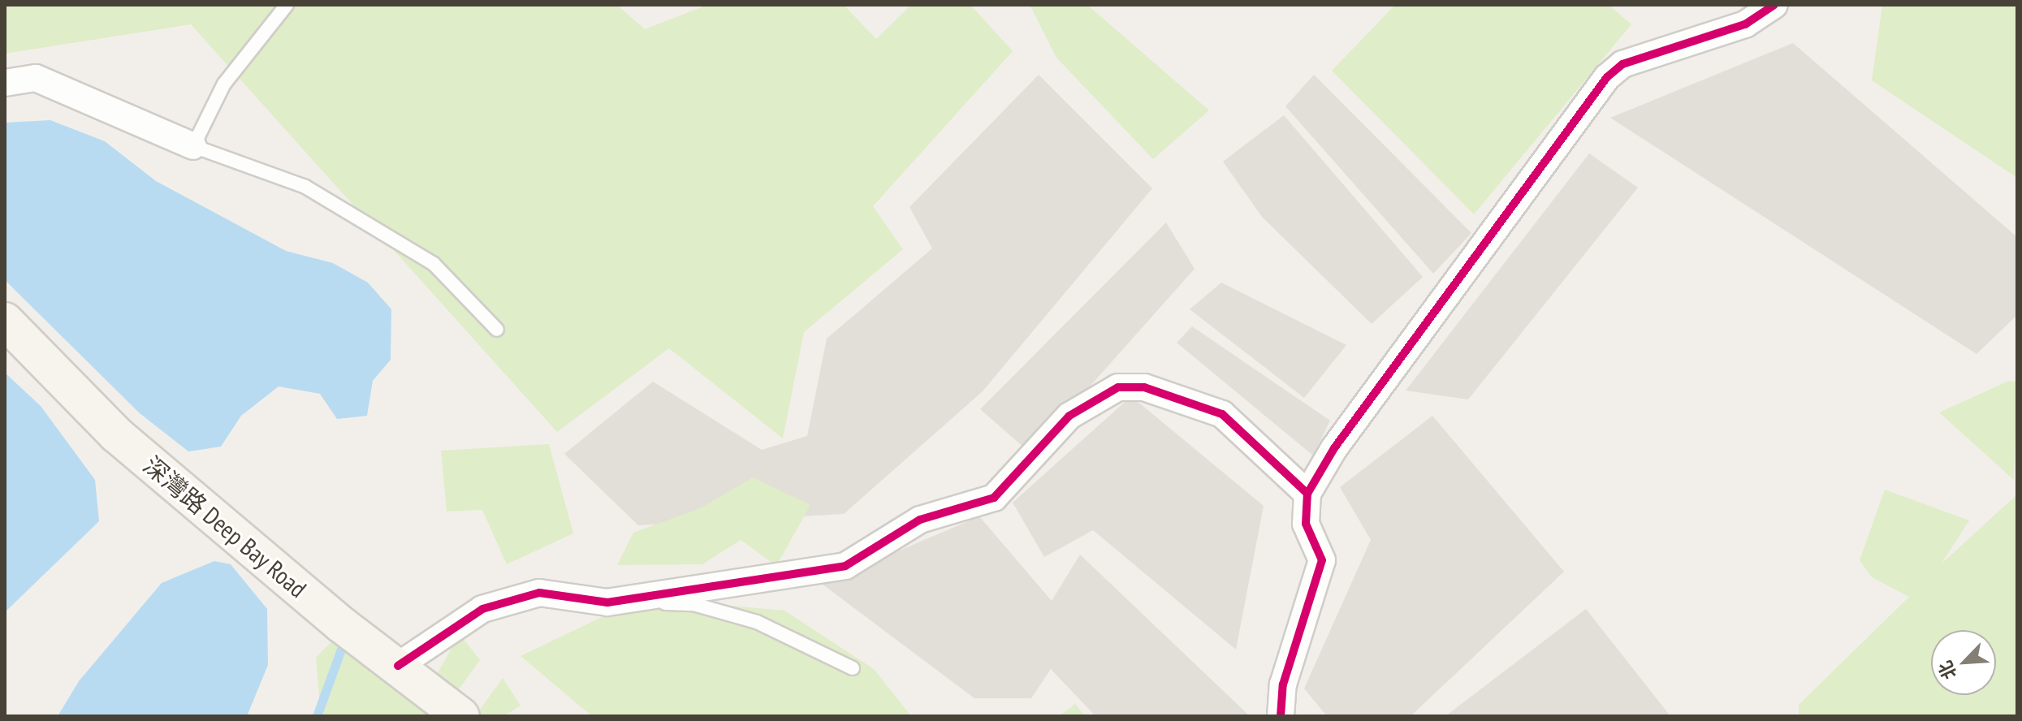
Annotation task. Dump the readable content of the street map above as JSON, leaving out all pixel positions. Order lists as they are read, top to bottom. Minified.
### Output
{"streets":{"street":["深灣路 Deep Bay Road"]},"north":"bottom left"}
